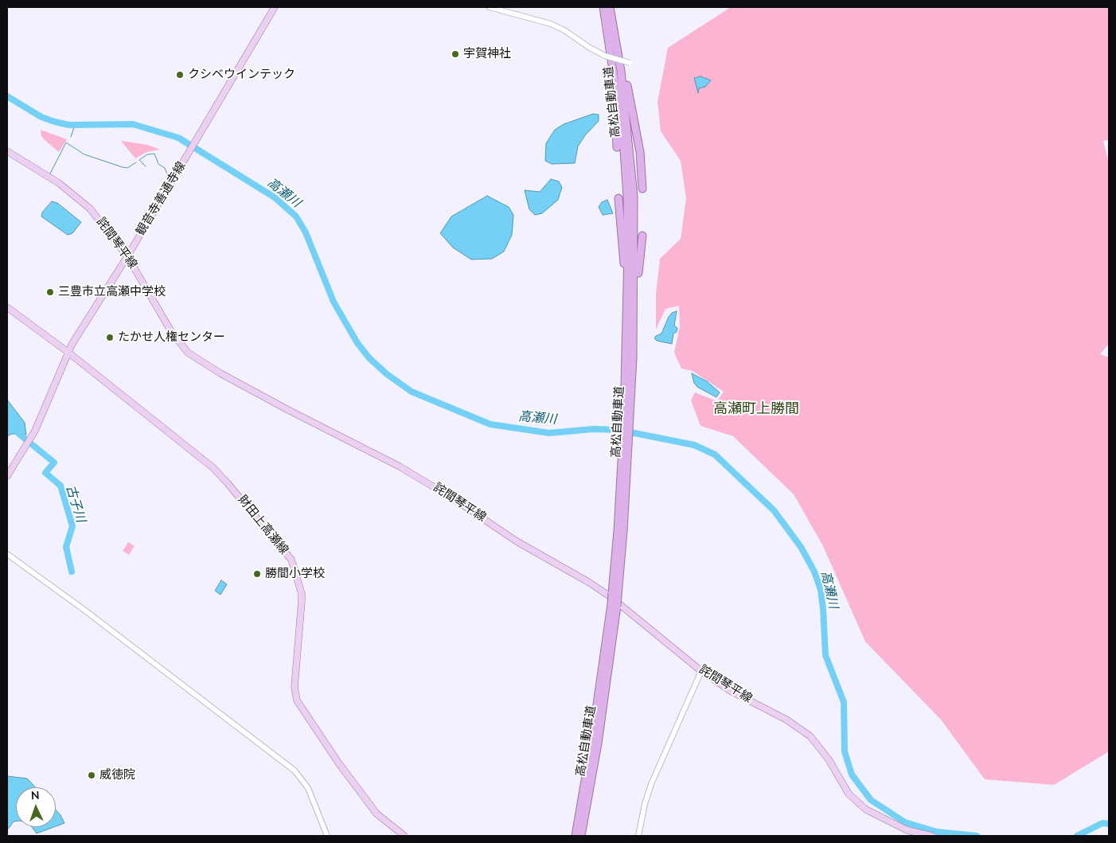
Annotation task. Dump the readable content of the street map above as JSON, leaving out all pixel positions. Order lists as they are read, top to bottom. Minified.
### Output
{"streets":{"highway":["高松自動車道"],"main road":["観音寺善通寺線","詫間琴平線","財田上高瀬線"]},"crossings":[["観音寺善通寺線","詫間琴平線"],["観音寺善通寺線","財田上高瀬線"]],"districts":["高瀬町上勝間"],"water":["高瀬川","古子川"],"places":["宇賀神社","クシベウインテック","三豊市立高瀬中学校","たかせ人権センター","勝間小学校","威徳院"],"north":"top"}
